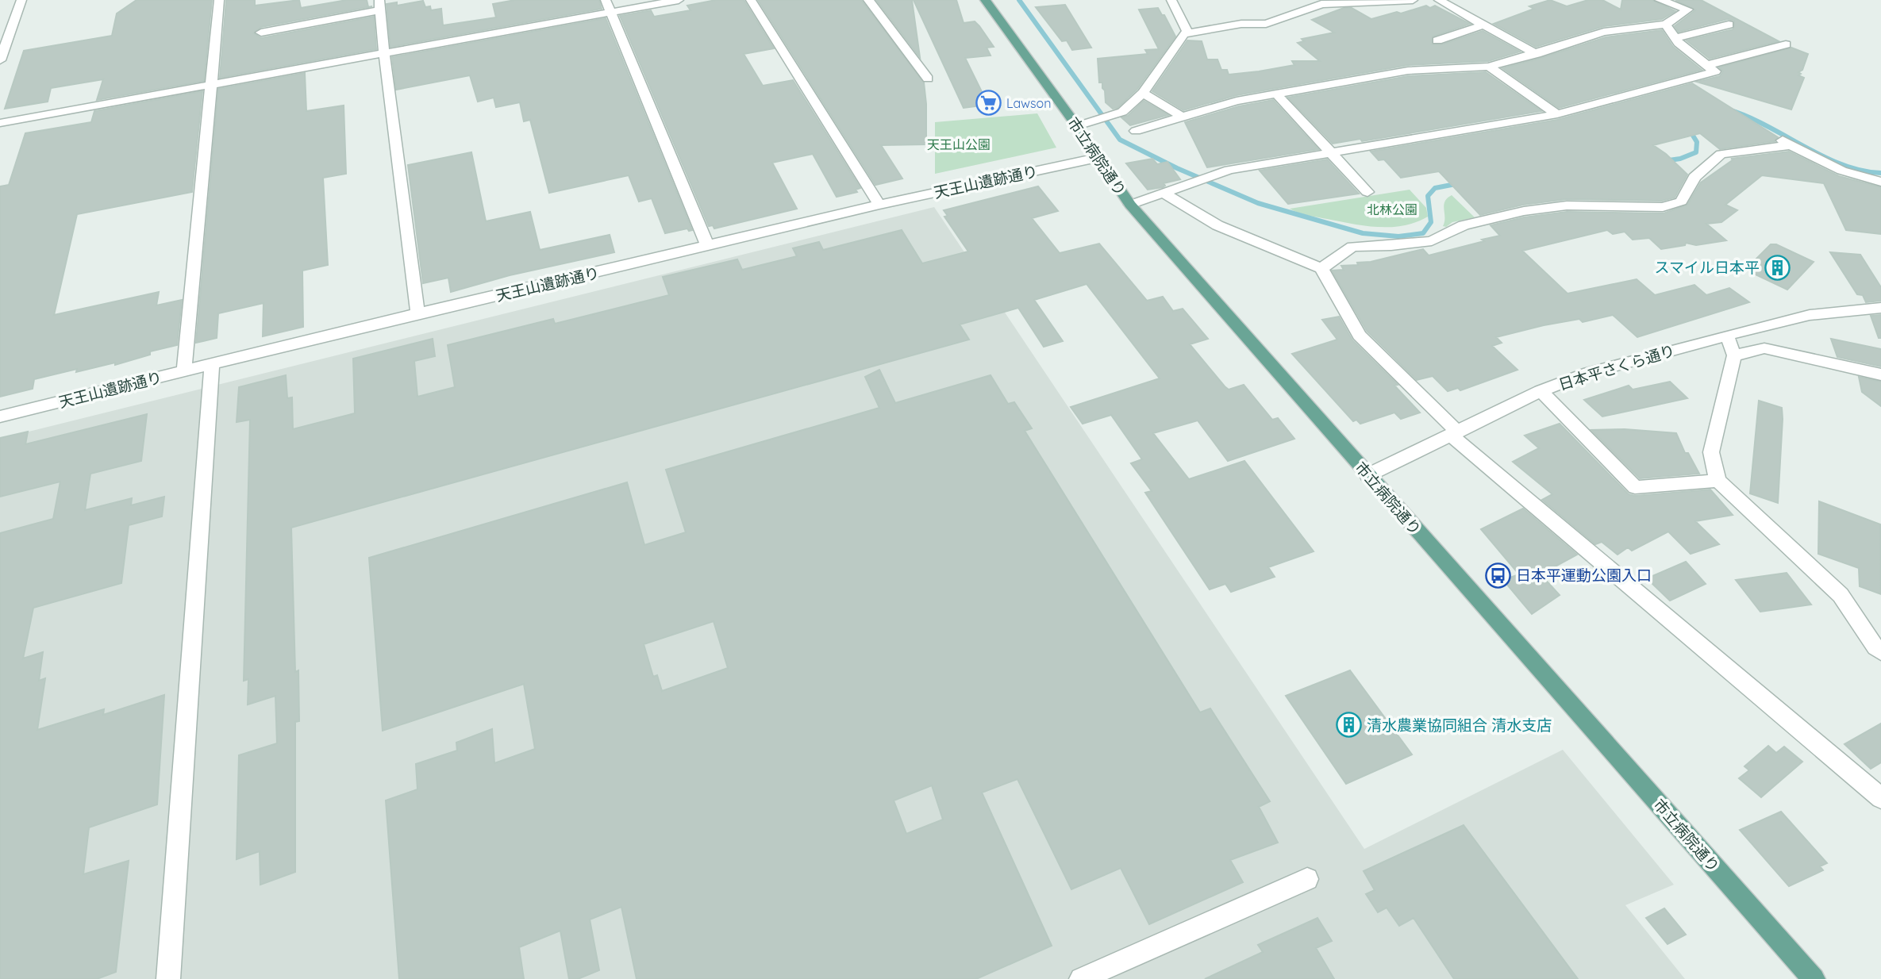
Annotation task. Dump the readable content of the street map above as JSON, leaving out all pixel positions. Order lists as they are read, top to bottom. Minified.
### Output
{"streets":{"main road":["市立病院通り"],"street":["天王山遺跡通り","日本平さくら通り"]},"crossings":[["市立病院通り","天王山遺跡通り"],["市立病院通り","日本平さくら通り"]],"parks":["天王山公園","北林公園"],"places":{"supermarket":["Lawson"],"building":["スマイル日本平","清水農業協同組合 清水支店"],"bus stop":["日本平運動公園入口"]}}
